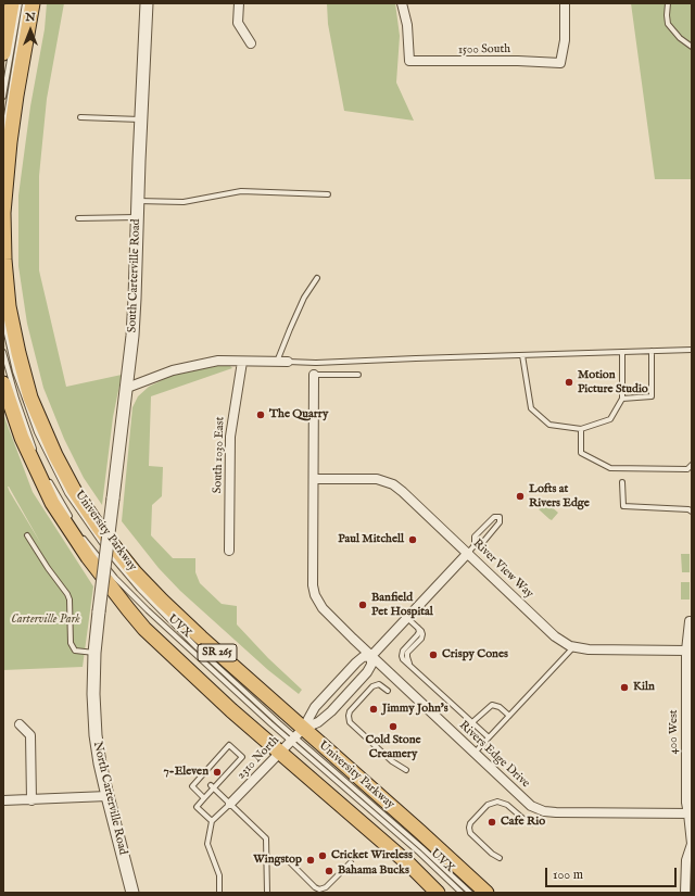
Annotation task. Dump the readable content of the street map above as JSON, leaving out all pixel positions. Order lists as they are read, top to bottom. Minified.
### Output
{"streets":{"main road":["University Parkway","SR 265"],"street":["1500 South","South Carterville Road","South 1030 East","River View Way","400 West","Rivers Edge Drive","2310 North","North Carterville Road"],"lane":["UVX"]},"crossings":[["South Carterville Road","North Carterville Road"],["University Parkway","UVX"],["University Parkway","2310 North"],["River View Way","400 West"],["River View Way","Rivers Edge Drive"],["River View Way","2310 North"],["UVX","2310 North"],["SR 265","2310 North"],["400 West","Rivers Edge Drive"],["Rivers Edge Drive","2310 North"]],"parks":["Carterville Park"],"places":["Motion Picture Studio","The Quarry","Lofts at Rivers Edge","Paul Mitchell","Banfield Pet Hospital","Crispy Cones","Kiln","Jimmy John's","Cold Stone Creamery","7-Eleven","Cafe Rio","Cricket Wireless","Wingstop","Bahama Bucks"],"scale_bar":"100 m","north":"top"}
